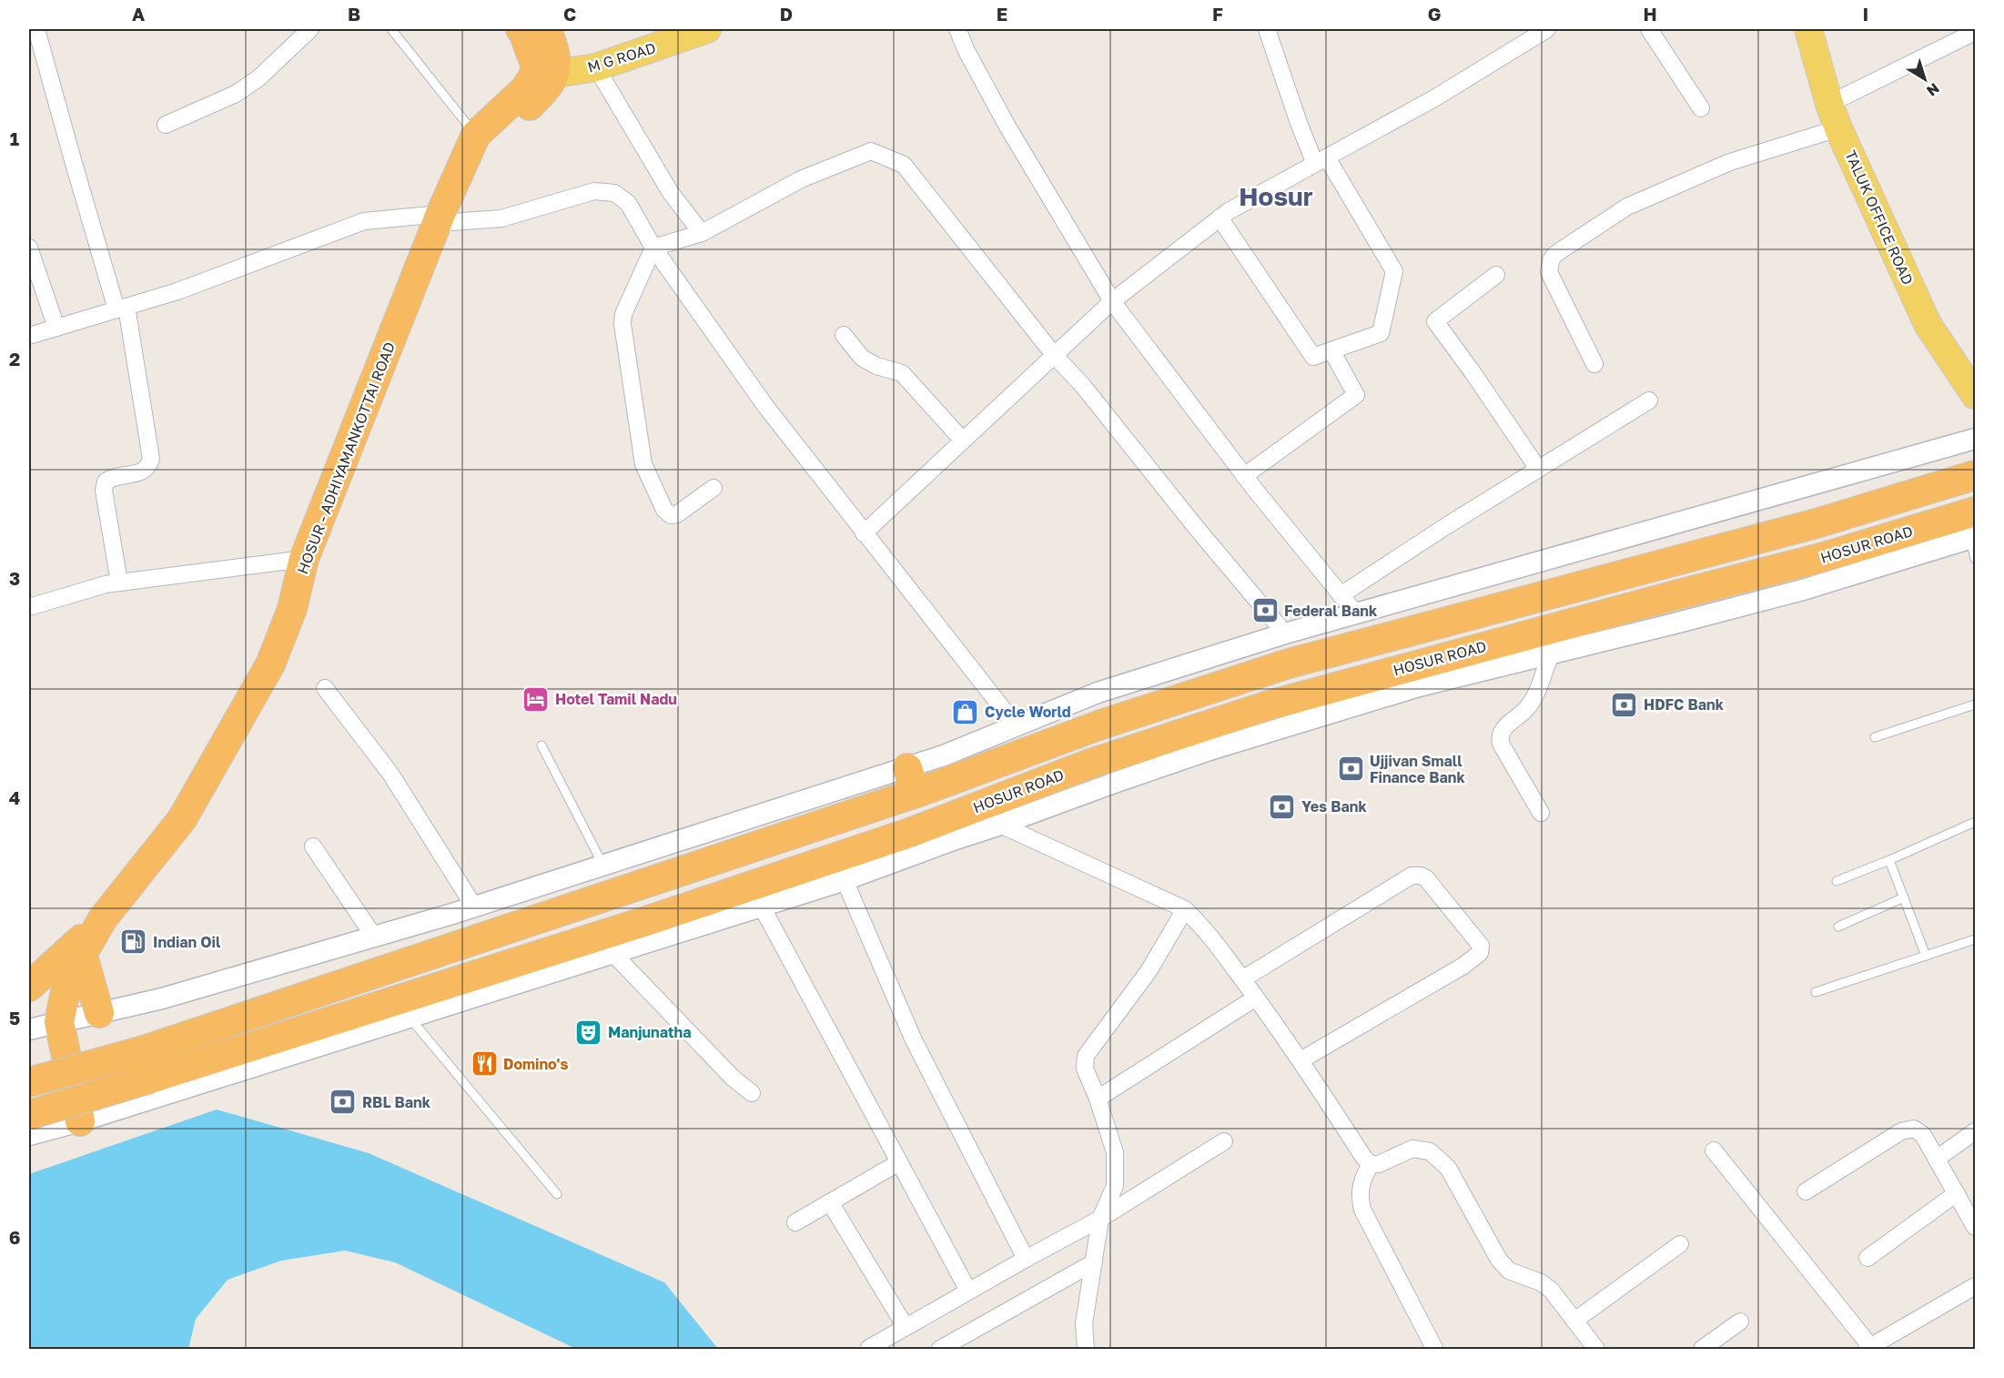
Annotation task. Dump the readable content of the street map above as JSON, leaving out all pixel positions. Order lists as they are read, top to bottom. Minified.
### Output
{"streets":{"highway":["HOSUR - ADHIYAMANKOTTAI ROAD","HOSUR ROAD"],"main road":["M G ROAD","TALUK OFFICE ROAD"]},"crossings":[["M G ROAD","HOSUR - ADHIYAMANKOTTAI ROAD"]],"districts":["Hosur"],"places":{"bank":["Federal Bank","HDFC Bank","Ujjivan Small Finance Bank","Yes Bank","RBL Bank"],"hotel":["Hotel Tamil Nadu"],"shop":["Cycle World"],"fuel station":["Indian Oil"],"theatre":["Manjunatha"],"restaurant":["Domino's"]},"north":"bottom right","grid":{"columns":["A","B","C","D","E","F","G","H","I"],"rows":["1","2","3","4","5","6"]}}
